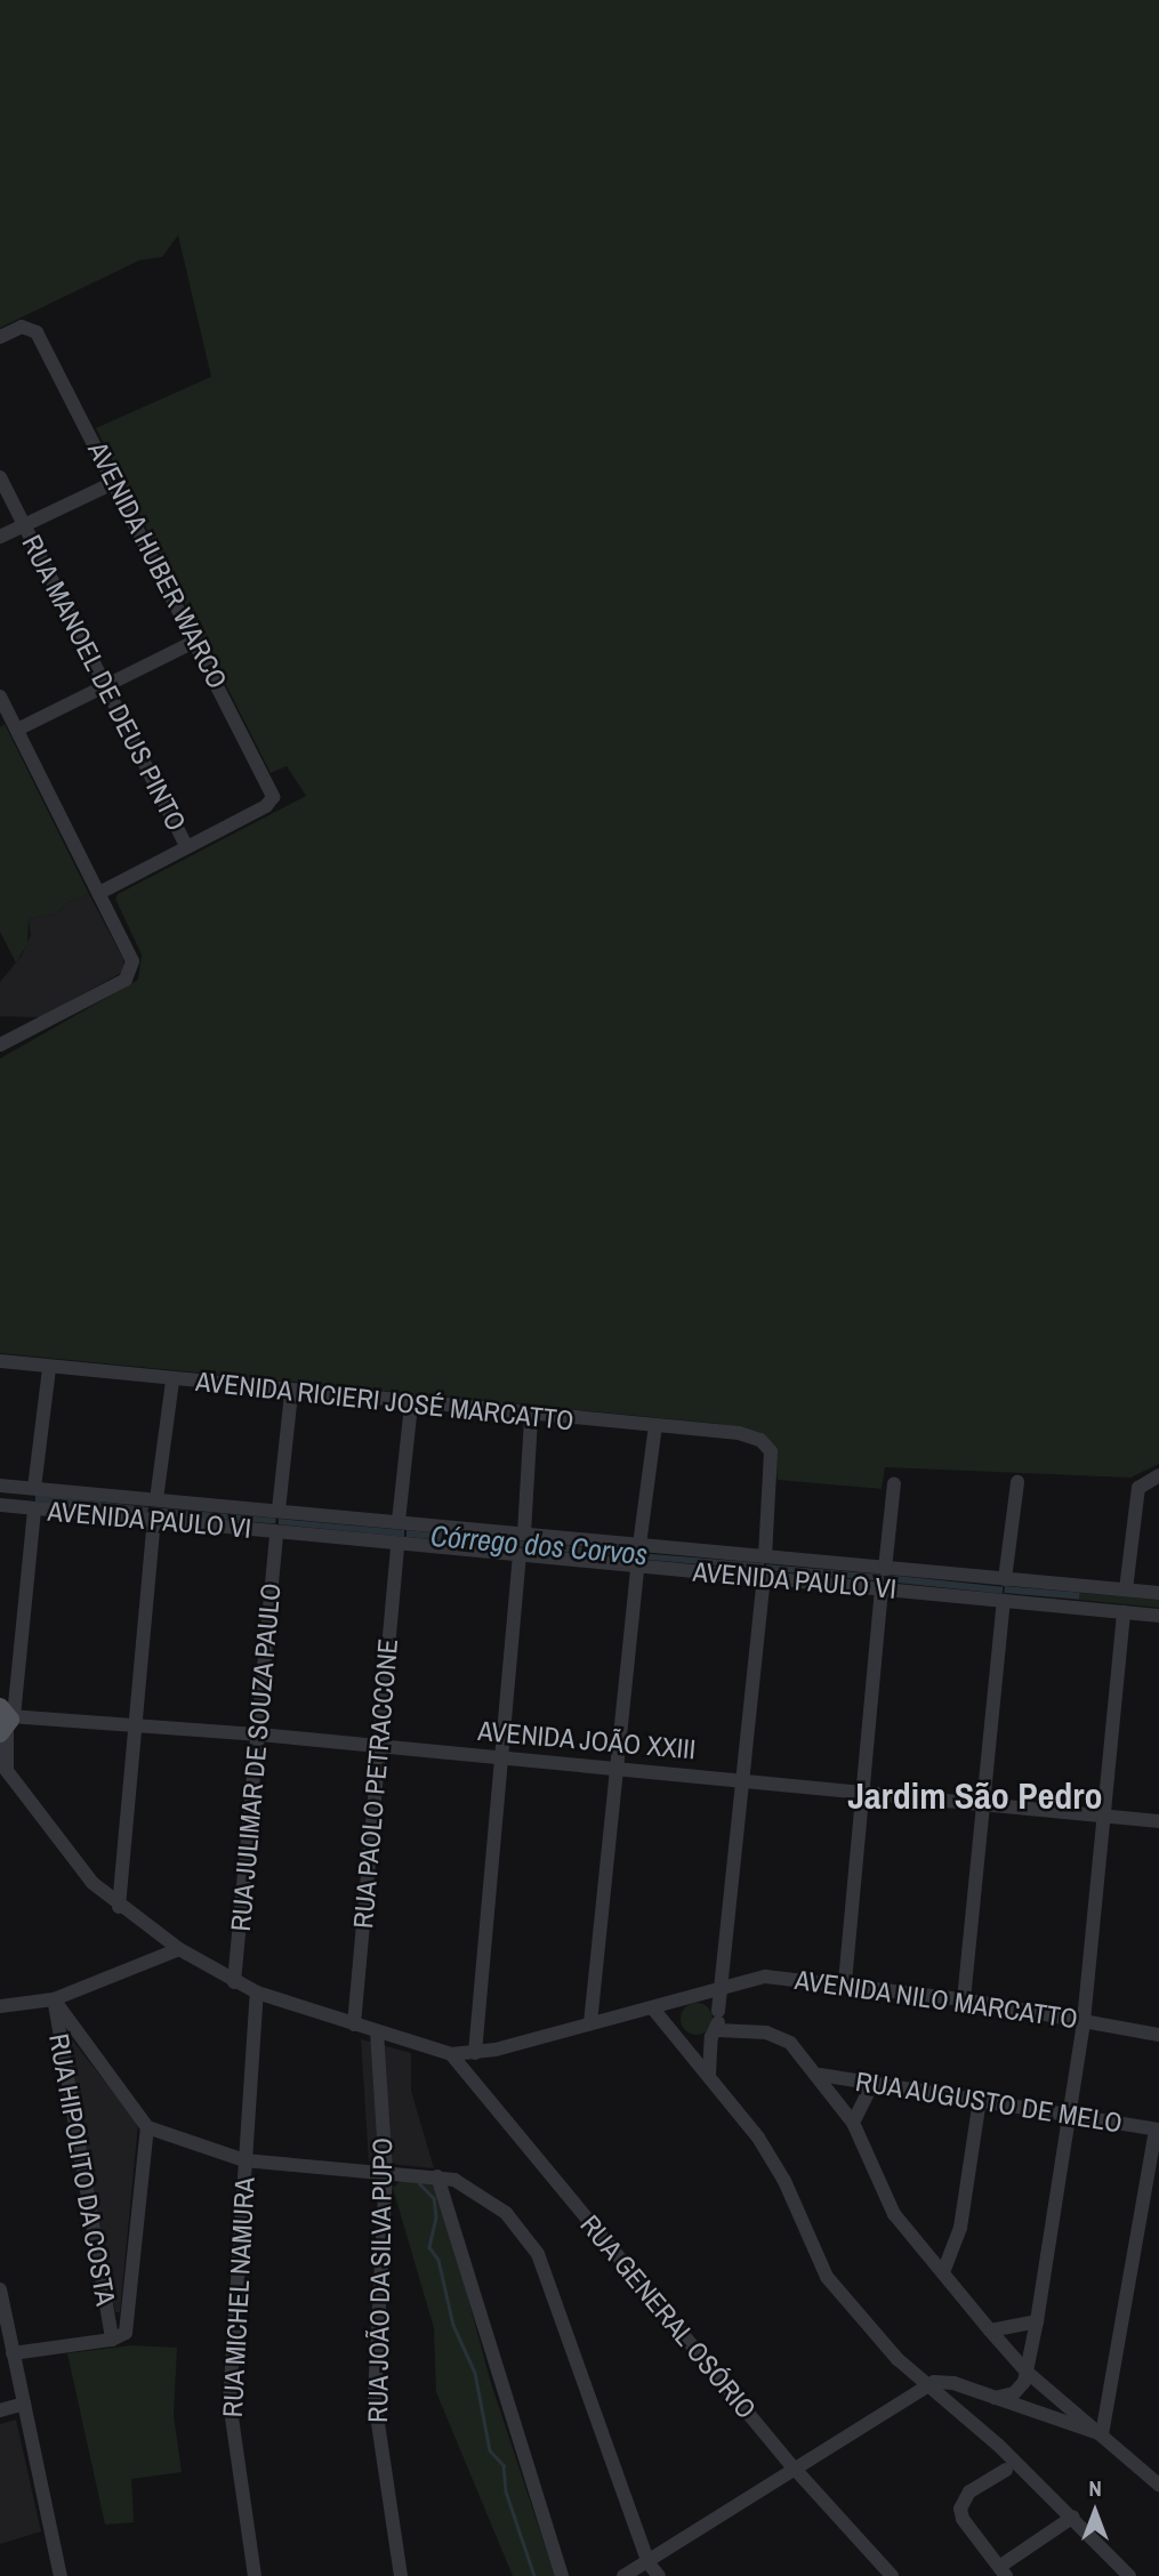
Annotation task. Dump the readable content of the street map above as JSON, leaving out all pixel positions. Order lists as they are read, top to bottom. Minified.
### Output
{"streets":{"street":["AVENIDA HUBER WARCO","RUA MANOEL DE DEUS PINTO","AVENIDA RICIERI JOSÉ MARCATTO","AVENIDA PAULO VI","AVENIDA JOÃO XXIII","RUA JULIMAR DE SOUZA PAULO","RUA PAOLO PETRACCONE","AVENIDA NILO MARCATTO","RUA AUGUSTO DE MELO","RUA HIPOLITO DA COSTA","RUA JOÃO DA SILVA PUPO","RUA MICHEL NAMURA","RUA GENERAL OSÓRIO"]},"crossings":[["AVENIDA HUBER WARCO","RUA MANOEL DE DEUS PINTO"],["AVENIDA RICIERI JOSÉ MARCATTO","AVENIDA PAULO VI"],["AVENIDA PAULO VI","RUA JULIMAR DE SOUZA PAULO"],["AVENIDA PAULO VI","RUA PAOLO PETRACCONE"],["AVENIDA PAULO VI","AVENIDA NILO MARCATTO"],["AVENIDA JOÃO XXIII","RUA JULIMAR DE SOUZA PAULO"],["AVENIDA JOÃO XXIII","RUA PAOLO PETRACCONE"],["AVENIDA JOÃO XXIII","AVENIDA NILO MARCATTO"],["RUA JULIMAR DE SOUZA PAULO","AVENIDA NILO MARCATTO"],["RUA PAOLO PETRACCONE","AVENIDA NILO MARCATTO"],["AVENIDA NILO MARCATTO","RUA JOÃO DA SILVA PUPO"],["AVENIDA NILO MARCATTO","RUA MICHEL NAMURA"],["AVENIDA NILO MARCATTO","RUA GENERAL OSÓRIO"]],"districts":["Jardim São Pedro"],"water":["Córrego dos Corvos"],"north":"top"}
